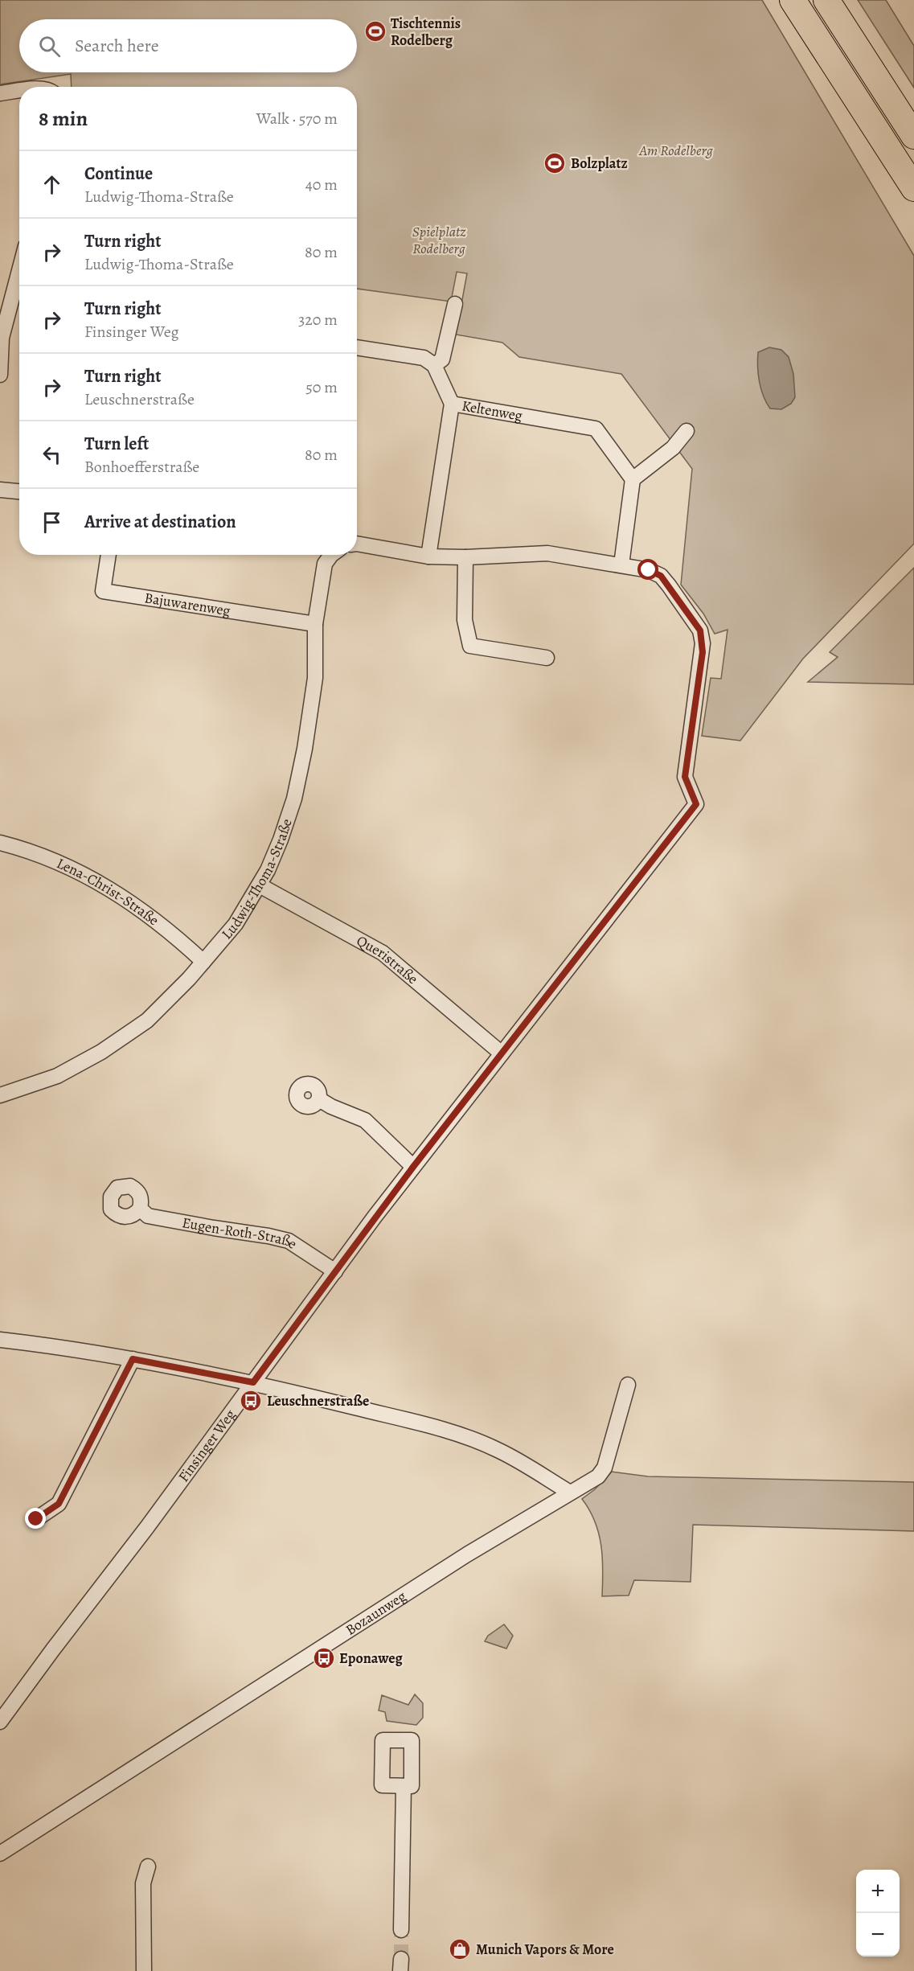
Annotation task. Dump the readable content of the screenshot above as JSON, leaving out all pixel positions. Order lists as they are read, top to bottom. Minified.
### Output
{"streets":{"street":["Keltenweg","Bajuwarenweg","Ludwig-Thoma-Straße","Lena-Christ-Straße","Queristraße","Eugen-Roth-Straße","Finsinger Weg","Bozaunweg"]},"crossings":[["Bajuwarenweg","Ludwig-Thoma-Straße"],["Ludwig-Thoma-Straße","Lena-Christ-Straße"],["Ludwig-Thoma-Straße","Queristraße"],["Queristraße","Finsinger Weg"],["Eugen-Roth-Straße","Finsinger Weg"]],"parks":["Am Rodelberg","Spielplatz Rodelberg"],"places":{"sports":["Tischtennis Rodelberg","Bolzplatz"],"bus stop":["Leuschnerstraße","Eponaweg"],"shop":["Munich Vapors & More"]},"page":{"search":"Search here","heading":["8 min","Walk · 570 m"],"list":[["Continue","Ludwig-Thoma-Straße","40 m"],["Turn right","Ludwig-Thoma-Straße","80 m"],["Turn right","Finsinger Weg","320 m"],["Turn right","Leuschnerstraße","50 m"],["Turn left","Bonhoefferstraße","80 m"],"Arrive at destination"],"map_buttons":["+","−"]}}
